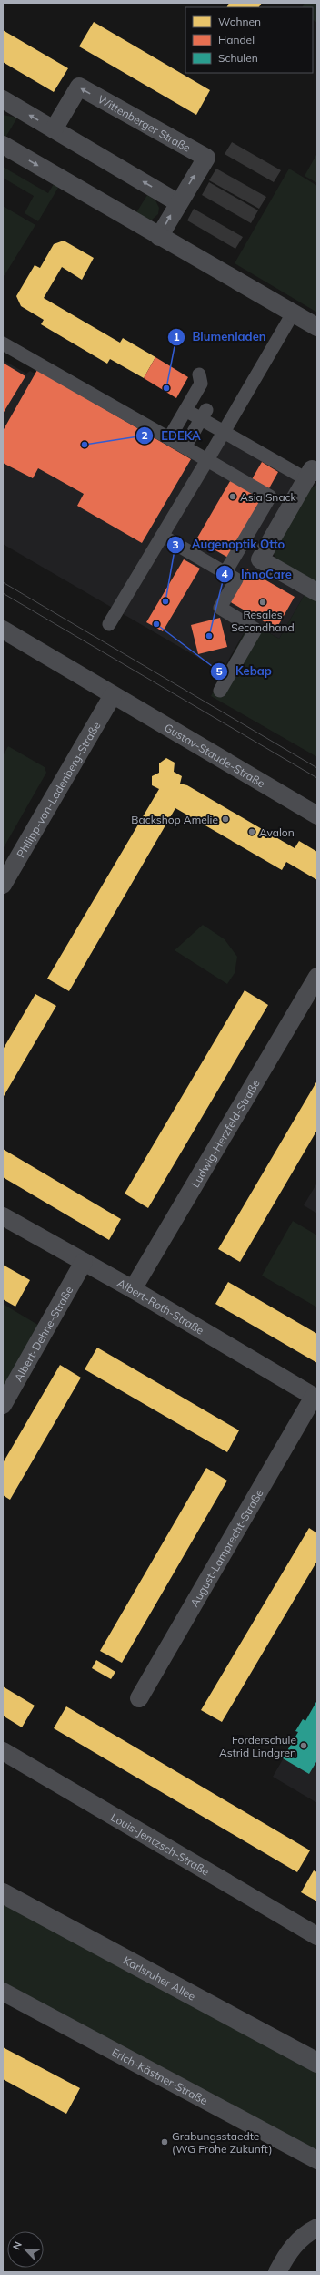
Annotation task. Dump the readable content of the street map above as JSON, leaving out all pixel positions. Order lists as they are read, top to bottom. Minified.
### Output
{"streets":{"street":["Wittenberger Straße","Gustav-Staude-Straße","Philipp-von-Ladenberg-Straße","Ludwig-Herzfeld-Straße","Albert-Roth-Straße","Albert-Dehne-Straße","August-Lamprecht-Straße","Louis-Jentzsch-Straße","Karlsruher Allee","Erich-Kästner-Straße"]},"crossings":[["Gustav-Staude-Straße","Philipp-von-Ladenberg-Straße"],["Ludwig-Herzfeld-Straße","Albert-Roth-Straße"],["Albert-Roth-Straße","Albert-Dehne-Straße"],["Albert-Roth-Straße","August-Lamprecht-Straße"]],"places":["Blumenladen","EDEKA","Asia Snack","Augenoptik Otto","Resales Secondhand","Kebap","InnoCare","Backshop Amelie","Avalon","Förderschule Astrid Lindgren","Grabungsstaedte (WG Frohe Zukunft)"],"legend":["Wohnen","Handel","Schulen"],"north":"top left"}
